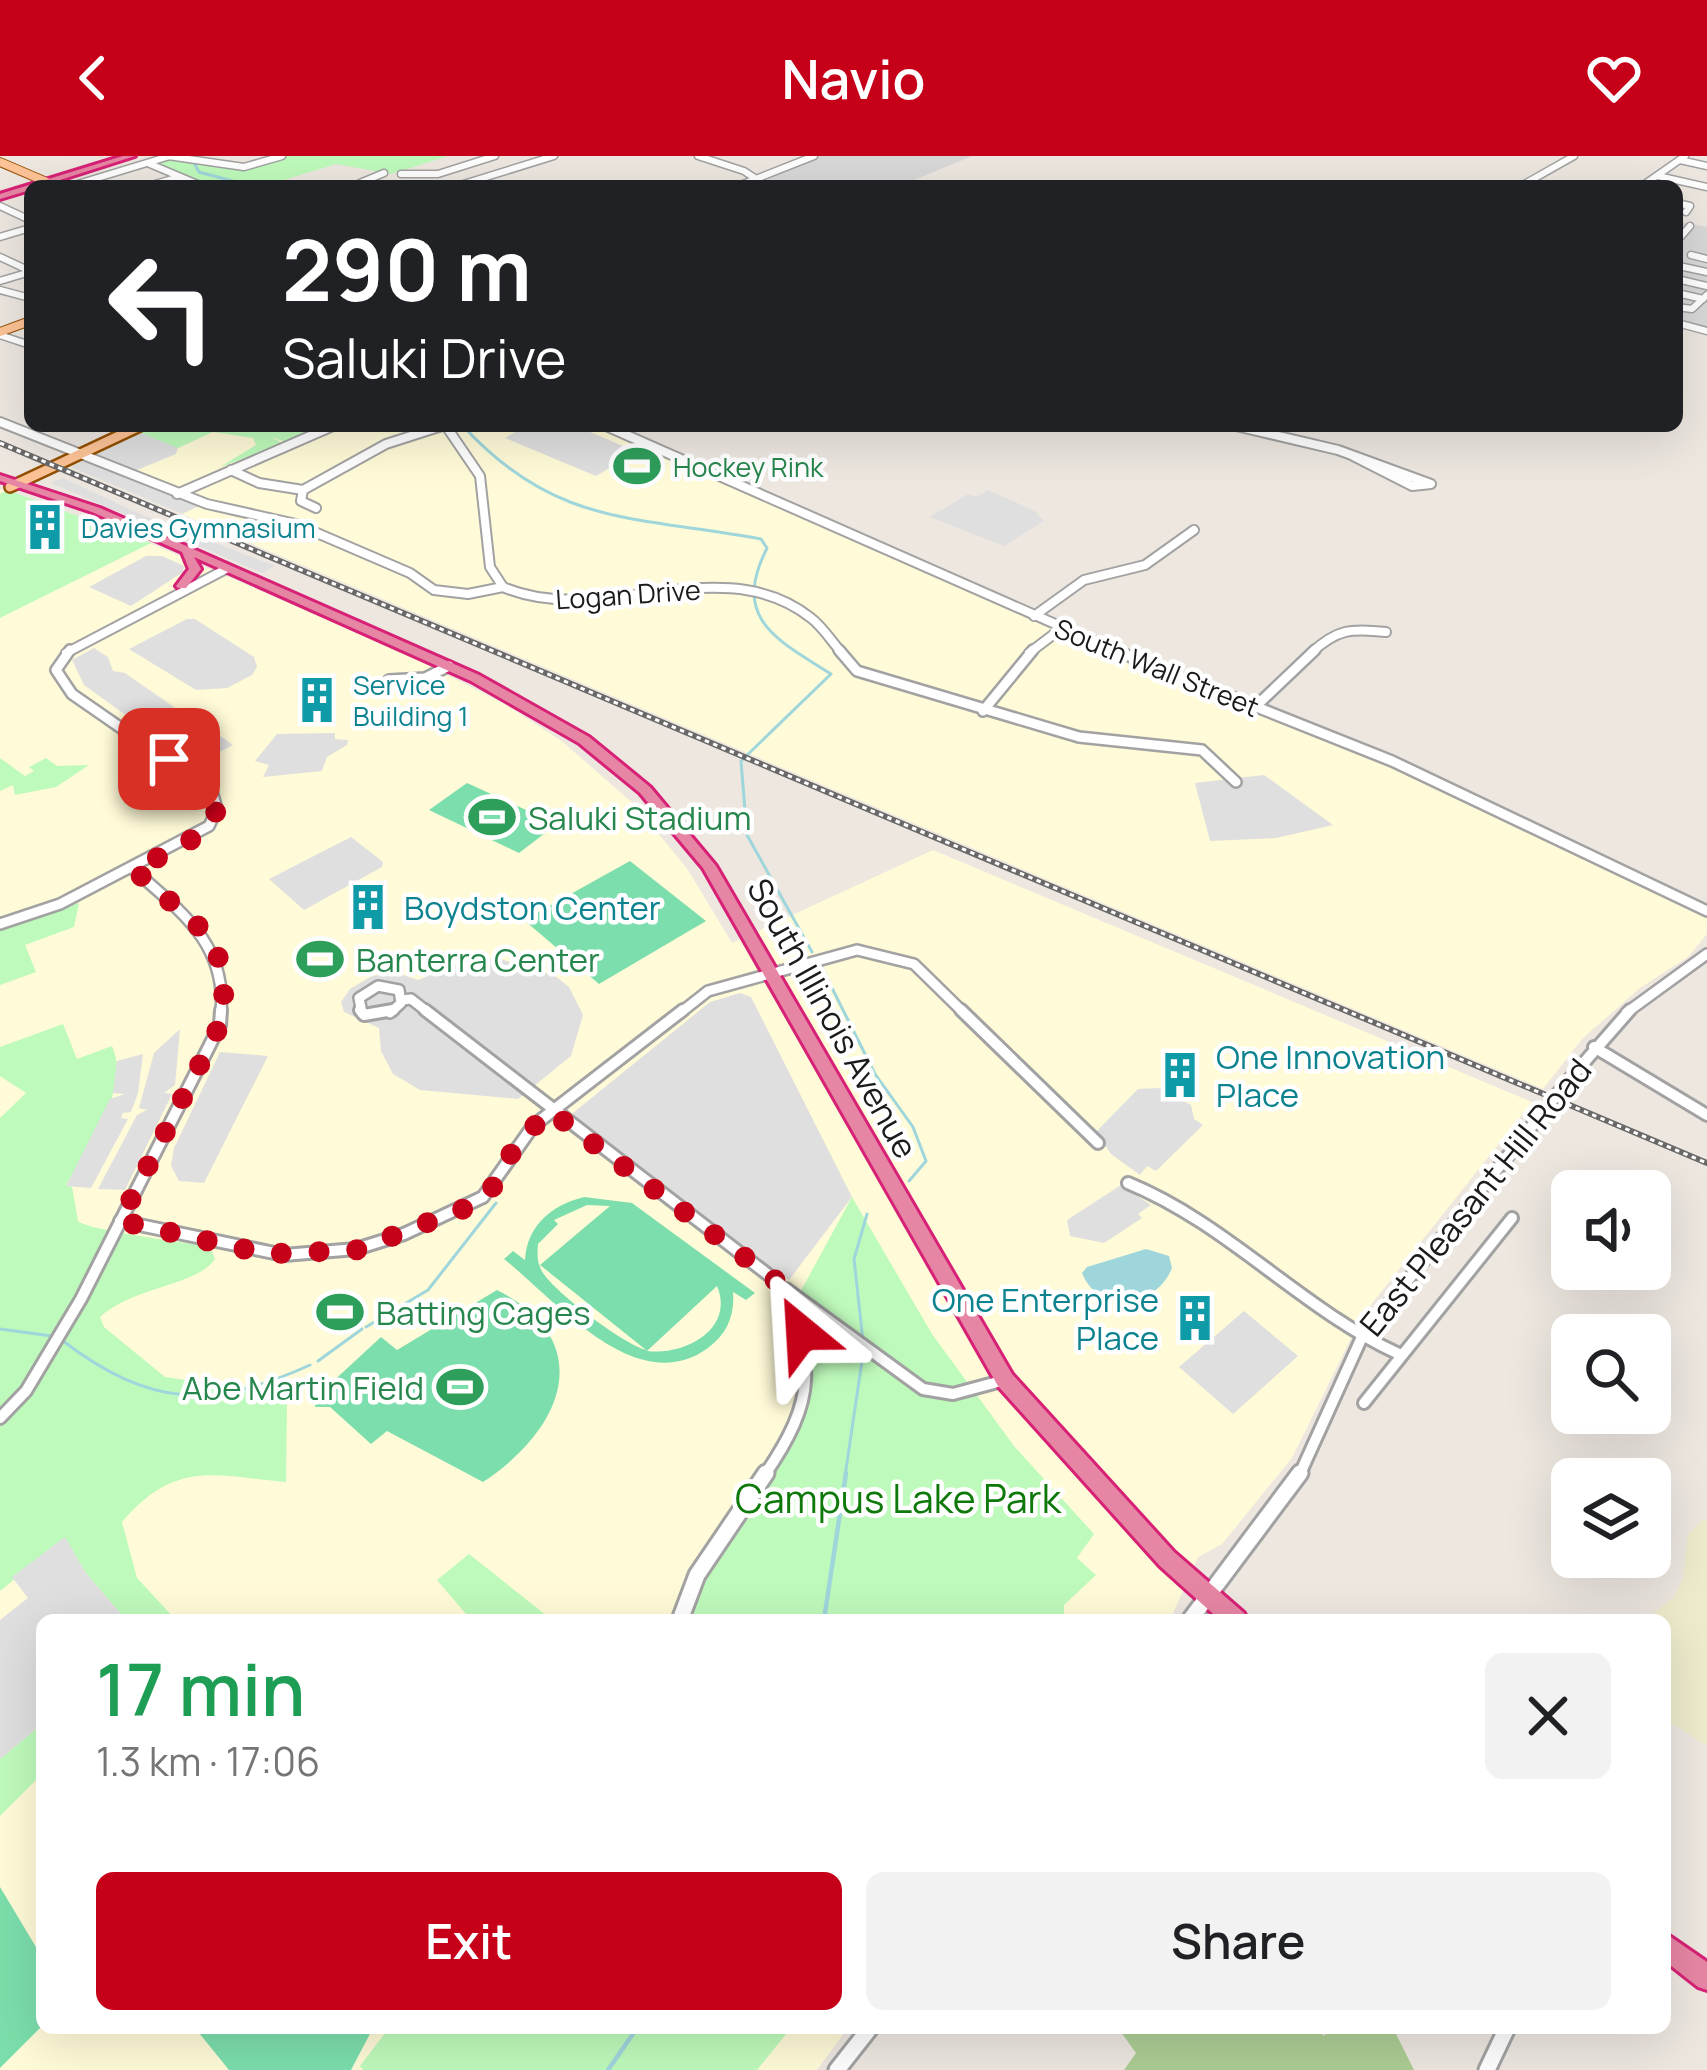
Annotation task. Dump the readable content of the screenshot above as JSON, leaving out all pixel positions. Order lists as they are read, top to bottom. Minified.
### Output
{"streets":{"highway":["South Illinois Avenue"],"street":["Logan Drive","South Wall Street","East Pleasant Hill Road"]},"crossings":[["South Illinois Avenue","East Pleasant Hill Road"]],"parks":["Campus Lake Park"],"places":{"sports":["Hockey Rink","Saluki Stadium","Banterra Center","Batting Cages","Abe Martin Field"],"building":["Davies Gymnasium","Service Building 1","Boydston Center","One Innovation Place","One Enterprise Place"]},"page":{"header":"Navio","turn":["290 m","Saluki Drive"],"heading":["17 min","1.3 km · 17:06"],"buttons":["Exit","Share"]}}
